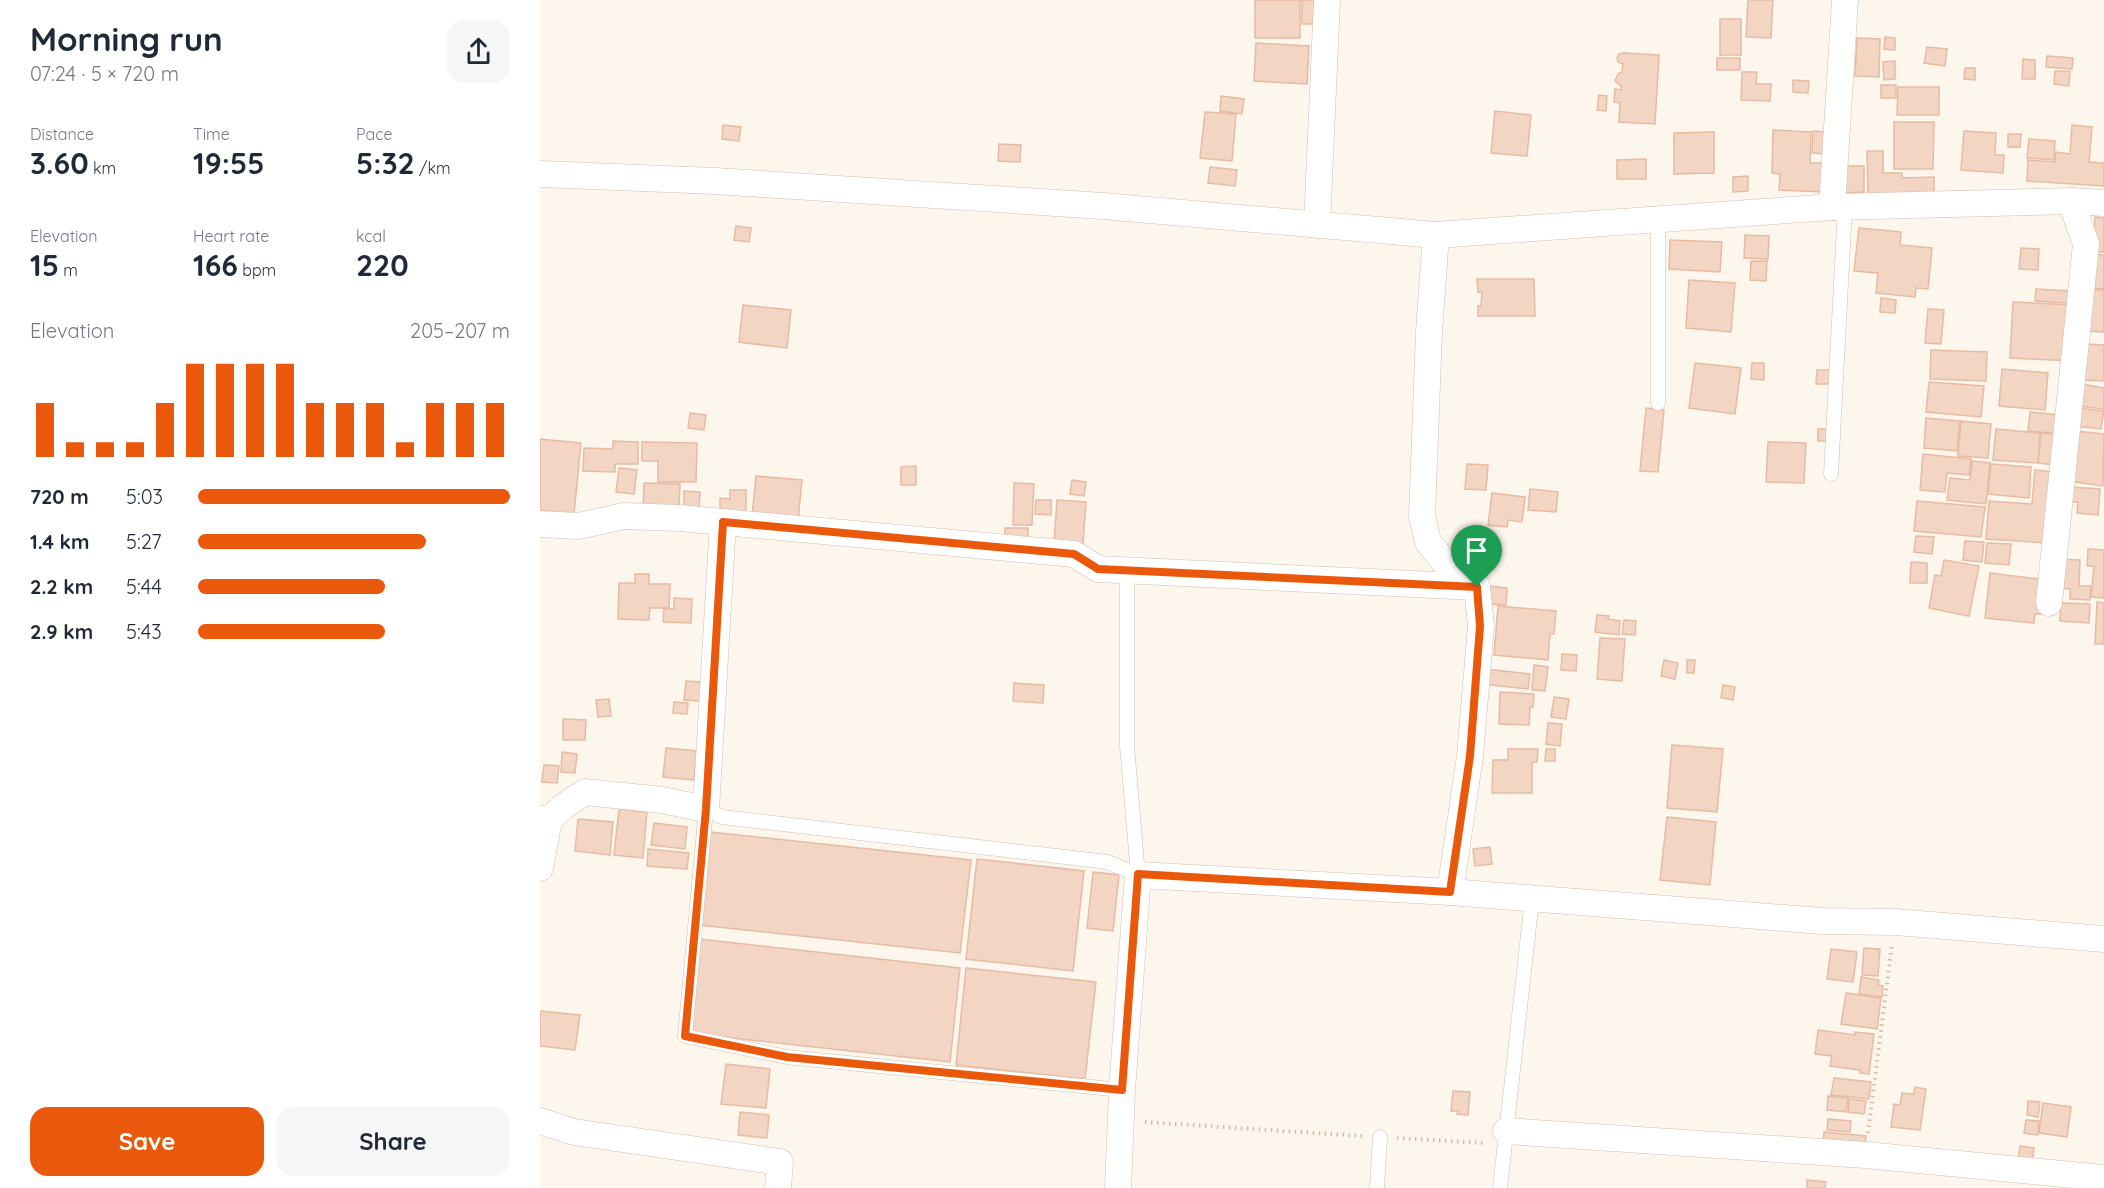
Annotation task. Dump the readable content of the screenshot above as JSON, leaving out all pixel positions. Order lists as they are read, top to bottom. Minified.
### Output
{"page":{"heading":["Morning run","07:24 · 5 × 720 m"],"stats":[["Distance","3.60 km"],["Time","19:55"],["Pace","5:32 /km"],["Elevation","15 m"],["Heart rate","166 bpm"],["kcal","220"]],"chart":["Elevation","205–207 m"],"list":[{"name":"720 m","note":"5:03"},{"name":"1.4 km","note":"5:27"},{"name":"2.2 km","note":"5:44"},{"name":"2.9 km","note":"5:43"}],"buttons":["Save","Share"]}}
